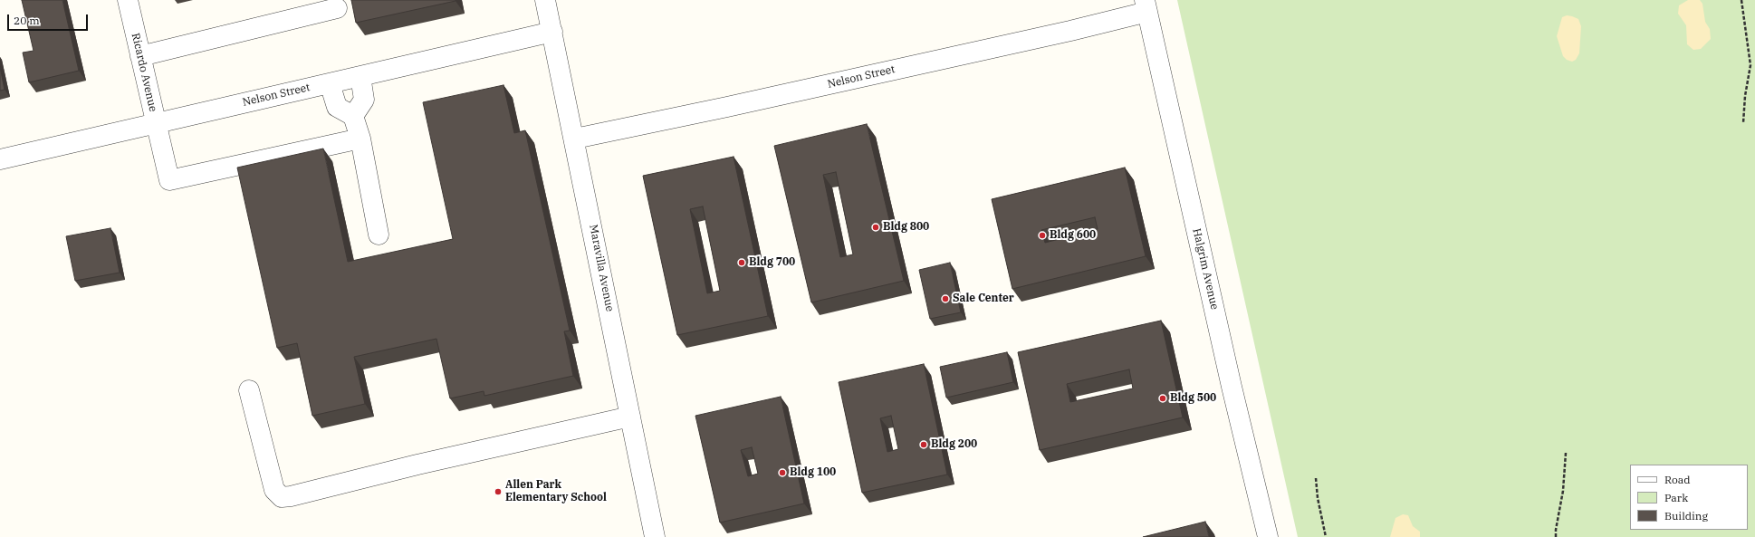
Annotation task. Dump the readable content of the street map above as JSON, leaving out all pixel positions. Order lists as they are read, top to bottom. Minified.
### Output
{"streets":{"street":["Ricardo Avenue","Nelson Street","Maravilla Avenue","Halgrim Avenue"]},"crossings":[["Ricardo Avenue","Nelson Street"],["Nelson Street","Maravilla Avenue"],["Nelson Street","Halgrim Avenue"]],"places":["Bldg 800","Bldg 600","Bldg 700","Sale Center","Bldg 500","Bldg 200","Bldg 100","Allen Park Elementary School"],"legend":["Road","Park","Building"],"scale_bar":"20 m"}
